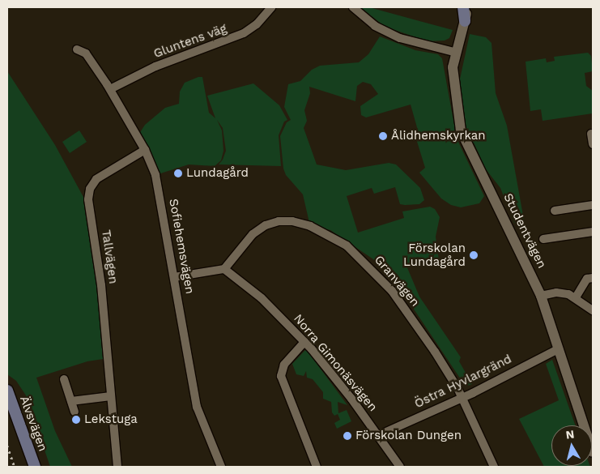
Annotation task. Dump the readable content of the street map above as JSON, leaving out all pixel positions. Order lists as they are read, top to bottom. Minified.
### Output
{"streets":{"main road":["Studentvägen","Älvsvägen"],"street":["Gluntens väg","Sofiehemsvägen","Tallvägen","Granvägen","Norra Gimonäsvägen","Östra Hyvlargränd"]},"crossings":[["Gluntens väg","Sofiehemsvägen"],["Studentvägen","Östra Hyvlargränd"],["Sofiehemsvägen","Tallvägen"],["Granvägen","Norra Gimonäsvägen"],["Granvägen","Östra Hyvlargränd"],["Norra Gimonäsvägen","Östra Hyvlargränd"]],"places":["Ålidhemskyrkan","Lundagård","Förskolan Lundagård","Lekstuga","Förskolan Dungen"],"north":"top"}
